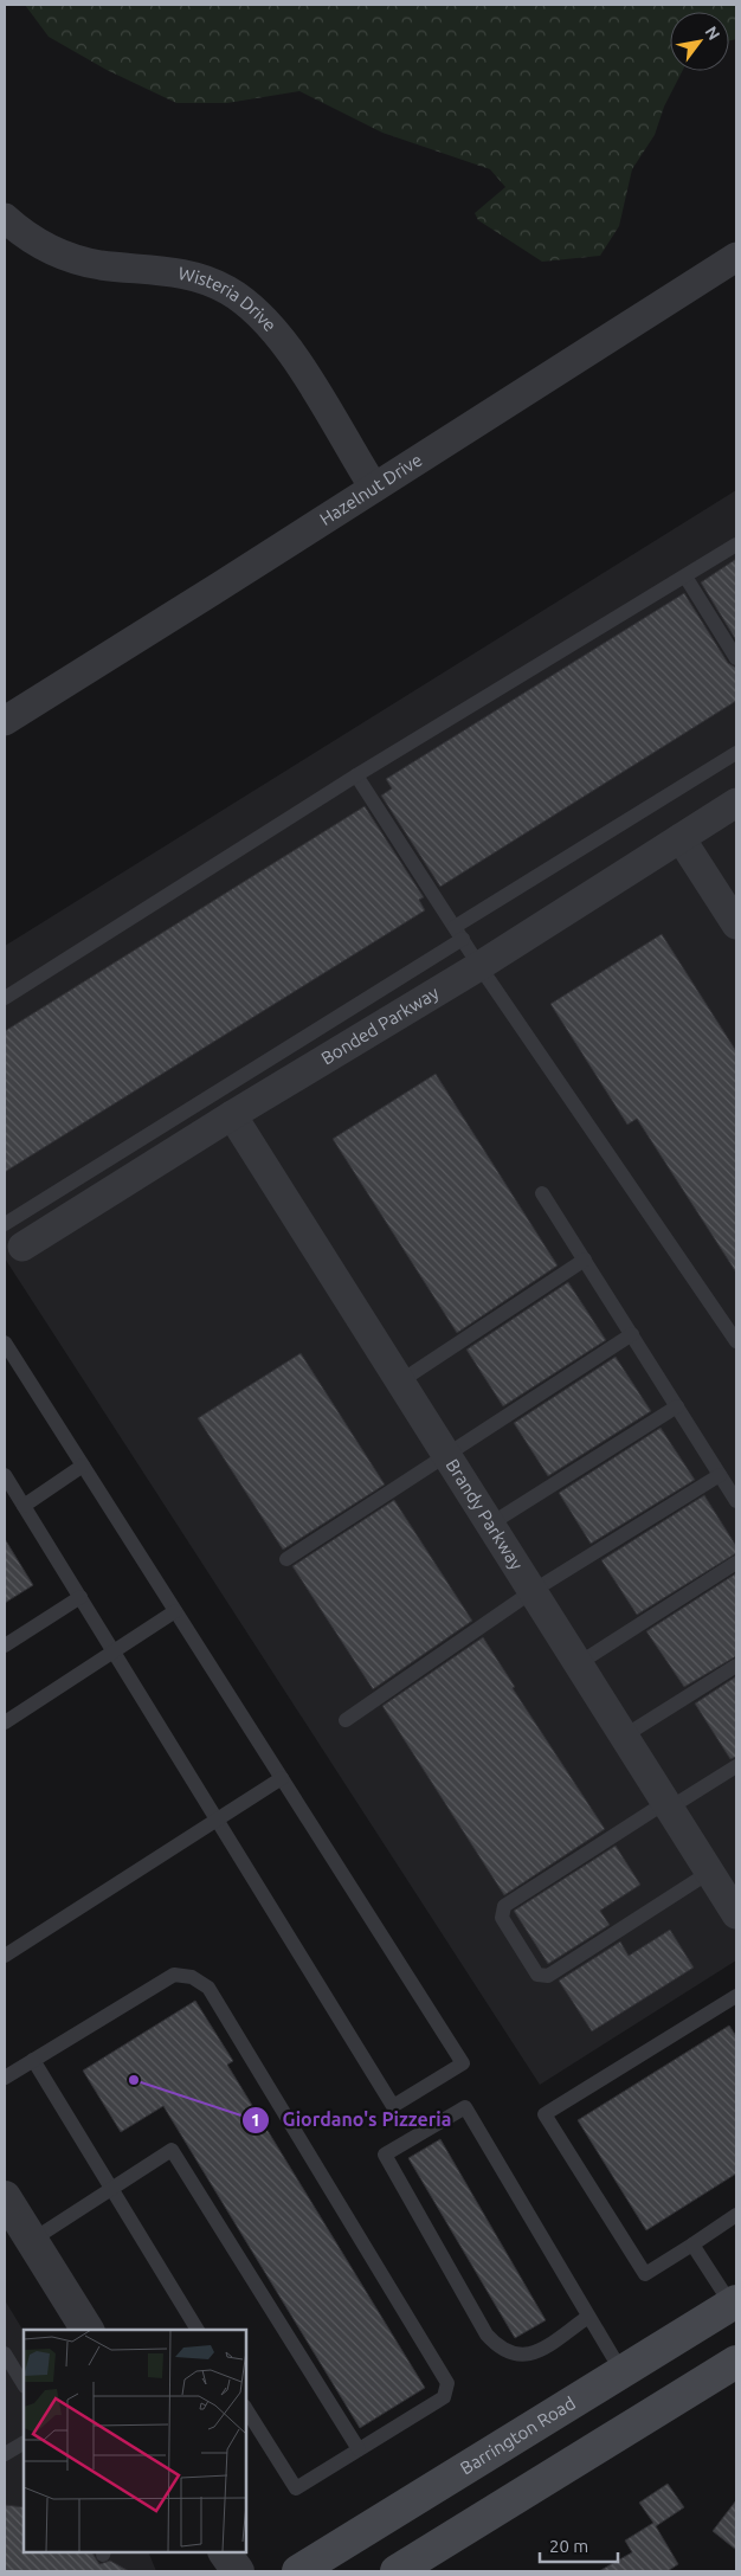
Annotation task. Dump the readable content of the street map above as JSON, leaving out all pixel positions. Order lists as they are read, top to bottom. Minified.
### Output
{"streets":{"main road":["Barrington Road"],"street":["Wisteria Drive","Hazelnut Drive","Bonded Parkway","Brandy Parkway"]},"crossings":[["Wisteria Drive","Hazelnut Drive"],["Bonded Parkway","Brandy Parkway"]],"places":["Giordano's Pizzeria"],"scale_bar":"20 m","north":"top right"}
